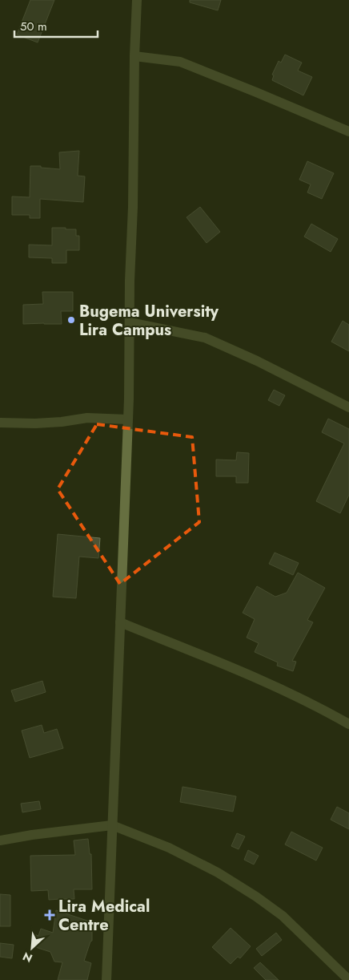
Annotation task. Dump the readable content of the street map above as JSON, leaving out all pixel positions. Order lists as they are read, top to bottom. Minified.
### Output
{"places":{"other":["Bugema University Lira Campus"],"health":["Lira Medical Centre"]},"scale_bar":"50 m","north":"bottom left"}
